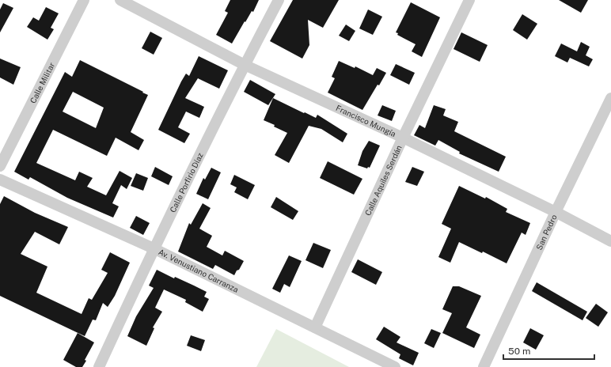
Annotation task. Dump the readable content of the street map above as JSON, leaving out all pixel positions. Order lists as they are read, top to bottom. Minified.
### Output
{"streets":{"street":["Calle Militar","Francisco Mungía","Calle Aquiles Serdán","Calle Porfirio Díaz","San Pedro","Av. Venustiano Carranza"]},"crossings":[["Francisco Mungía","Calle Aquiles Serdán"],["Francisco Mungía","Calle Porfirio Díaz"],["Francisco Mungía","San Pedro"],["Calle Aquiles Serdán","Av. Venustiano Carranza"],["Calle Porfirio Díaz","Av. Venustiano Carranza"]],"scale_bar":"50 m"}
